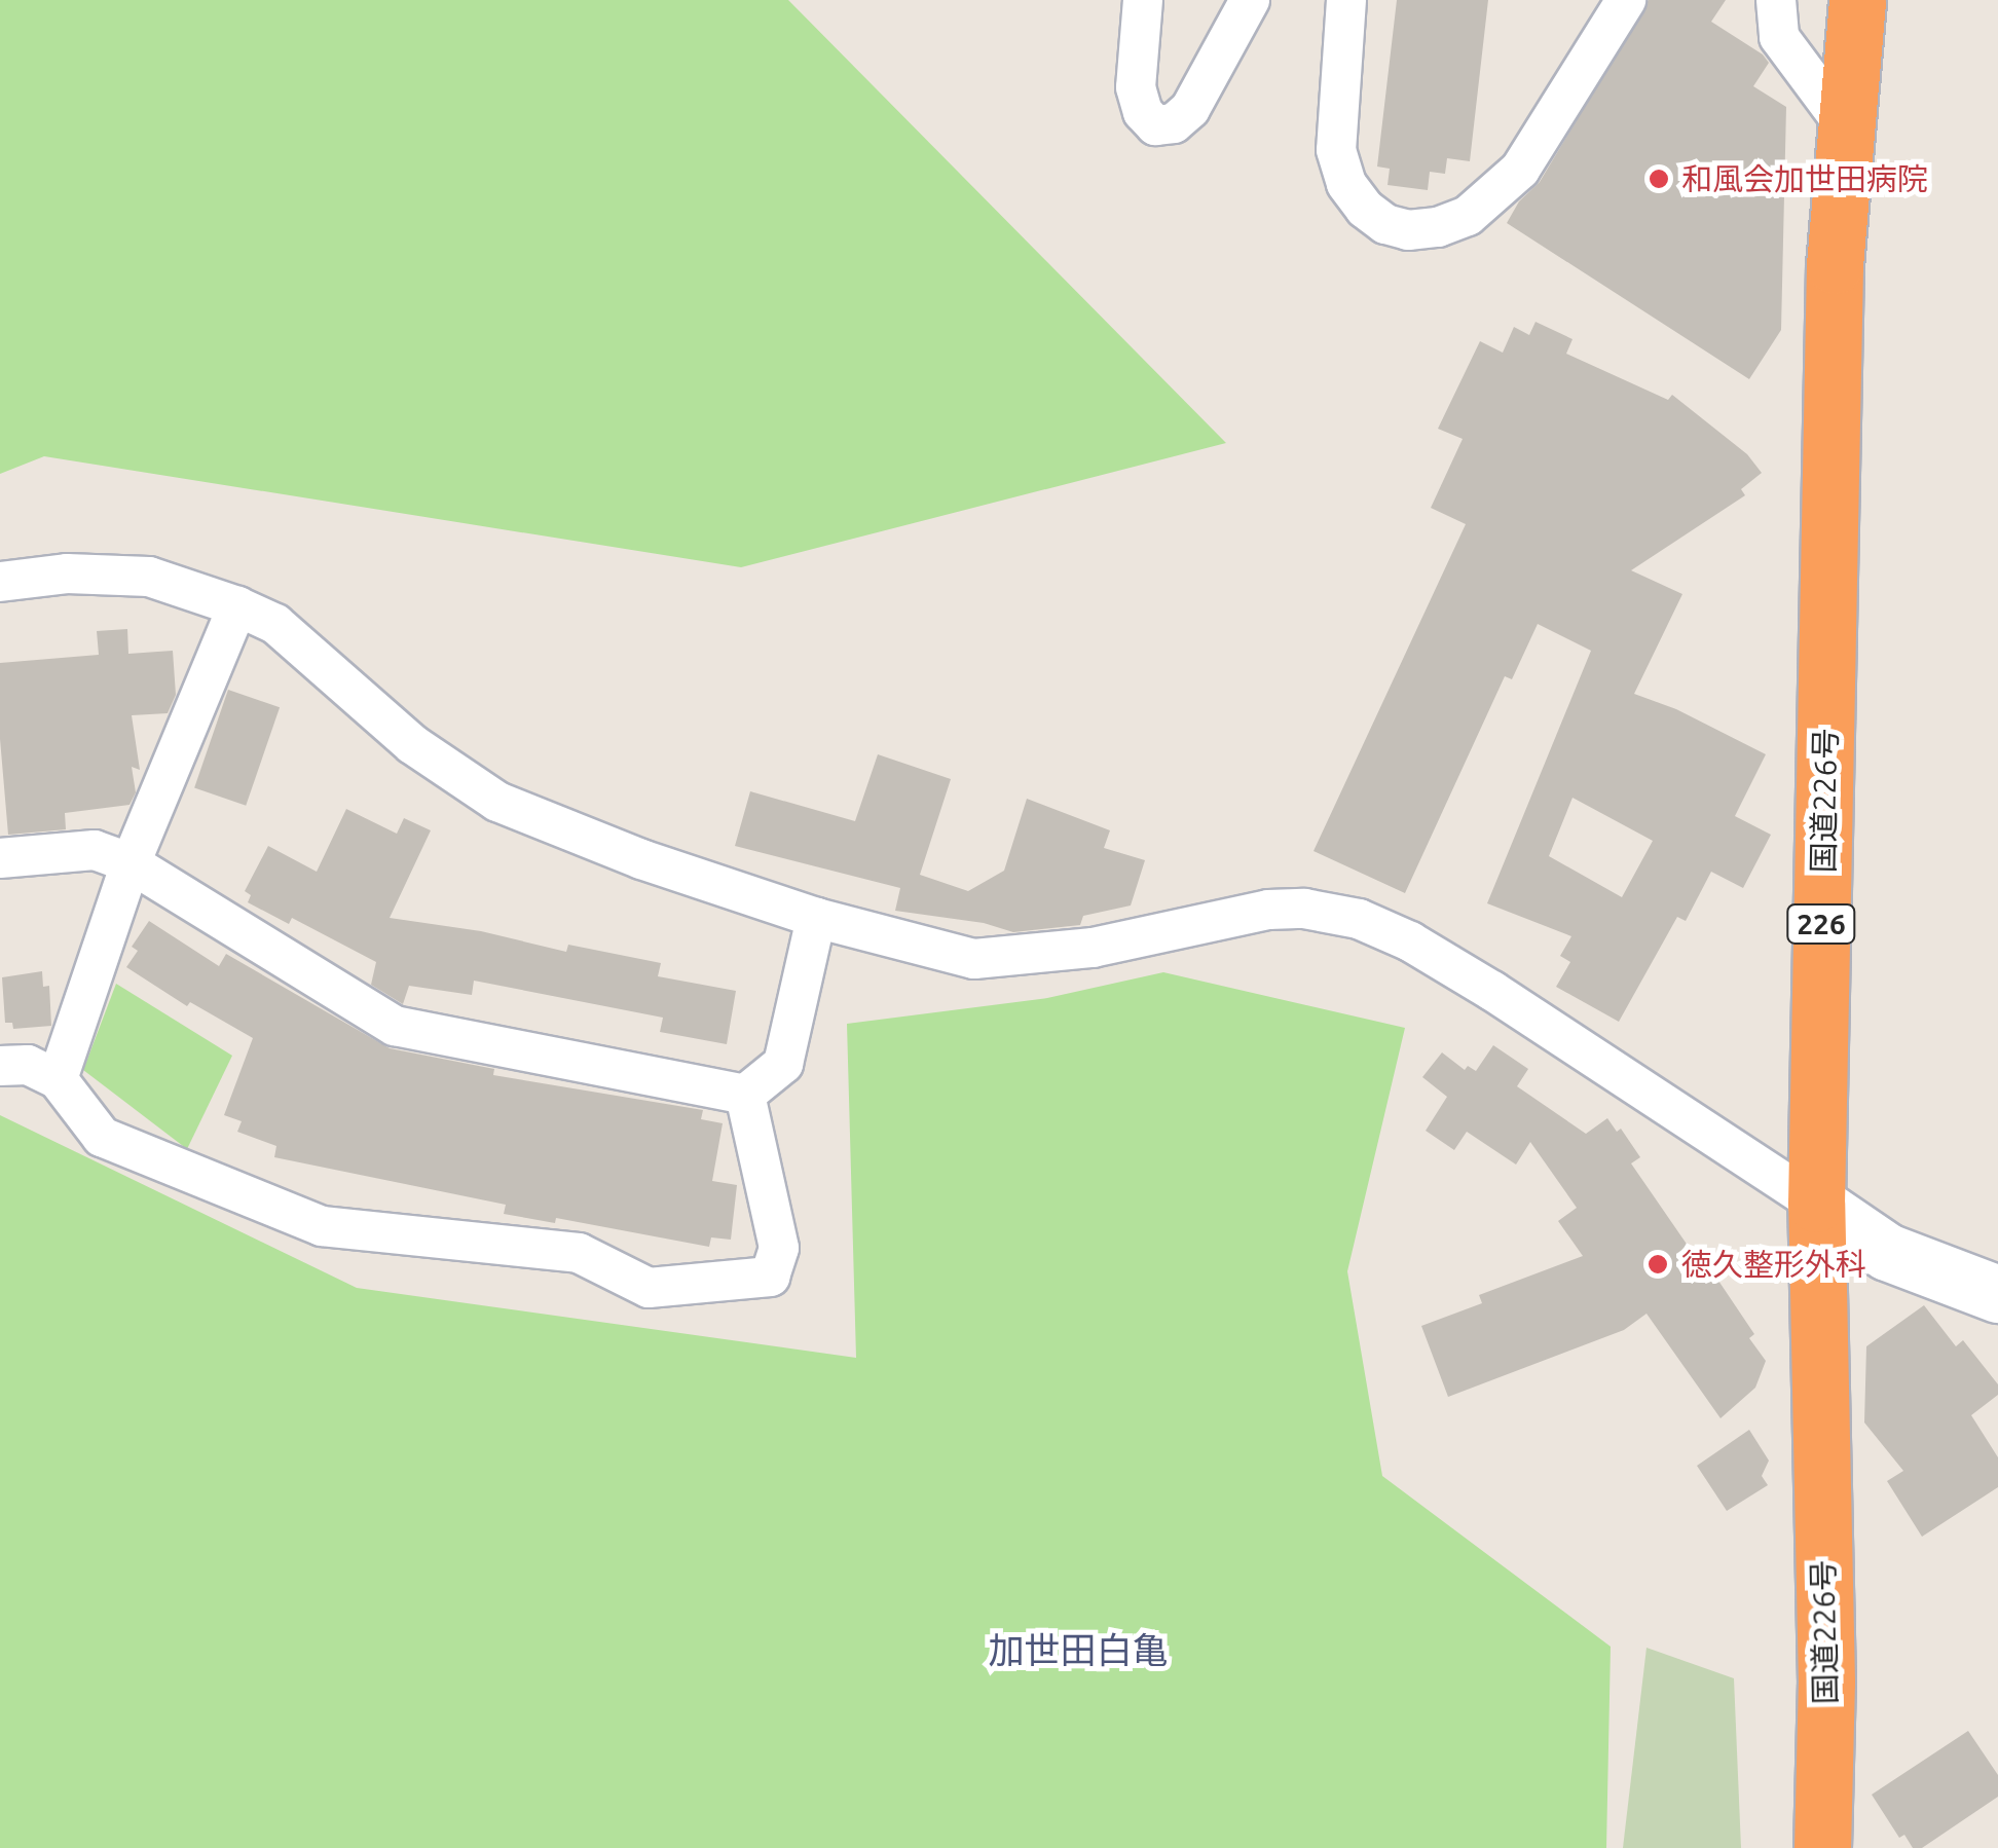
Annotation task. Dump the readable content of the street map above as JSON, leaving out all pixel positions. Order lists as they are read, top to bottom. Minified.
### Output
{"streets":{"highway":["国道226号","226"]},"districts":["加世田白亀"],"places":["和風会加世田病院","徳久整形外科"]}
